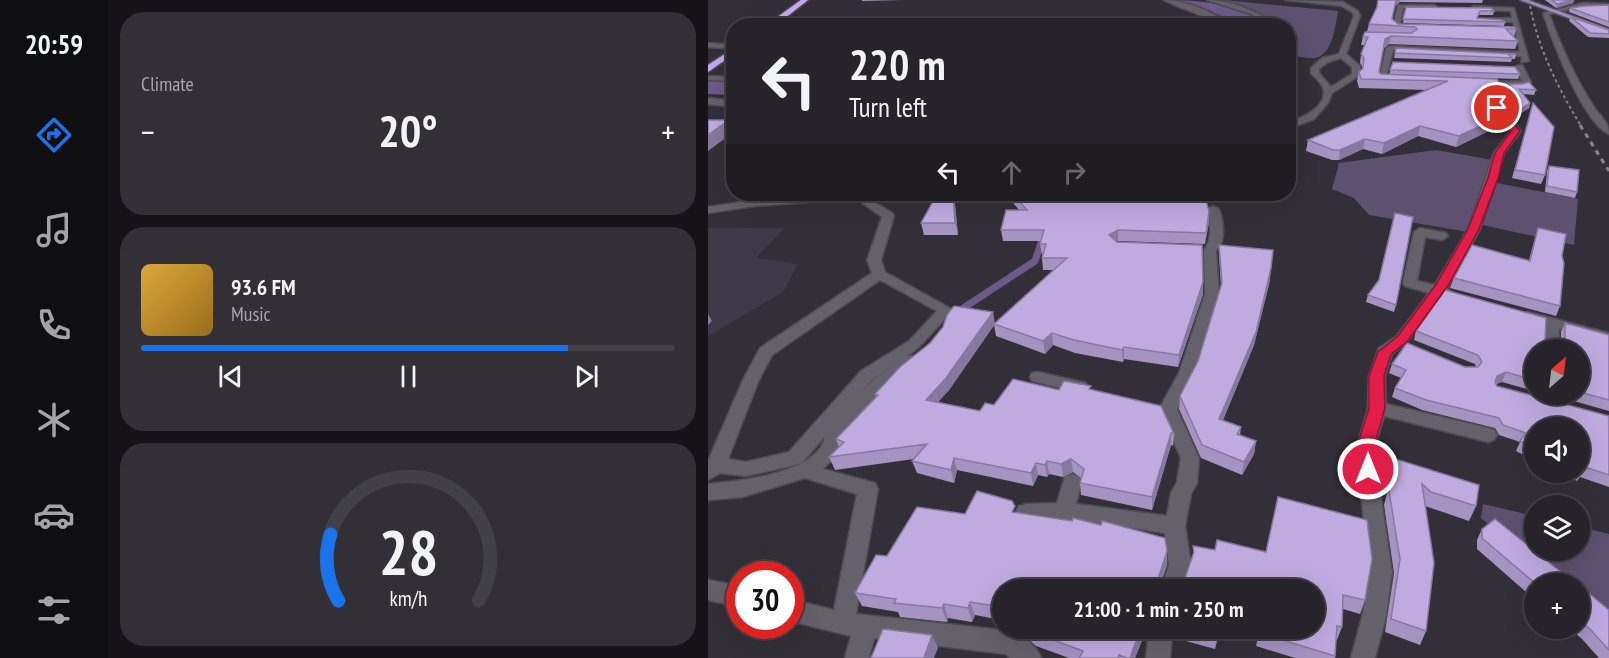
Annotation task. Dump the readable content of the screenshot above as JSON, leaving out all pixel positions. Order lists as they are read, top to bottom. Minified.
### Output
{"north":"top right","page":{"tabs":"20:59","tile":"Climate","turn":["220 m","Turn left"],"heat":["−","20°","+"],"song":["93.6 FM","Music"],"map_buttons":"+","limit":"30","trip":"21:00 · 1 min · 250 m","gauge":["28","km/h"]}}
